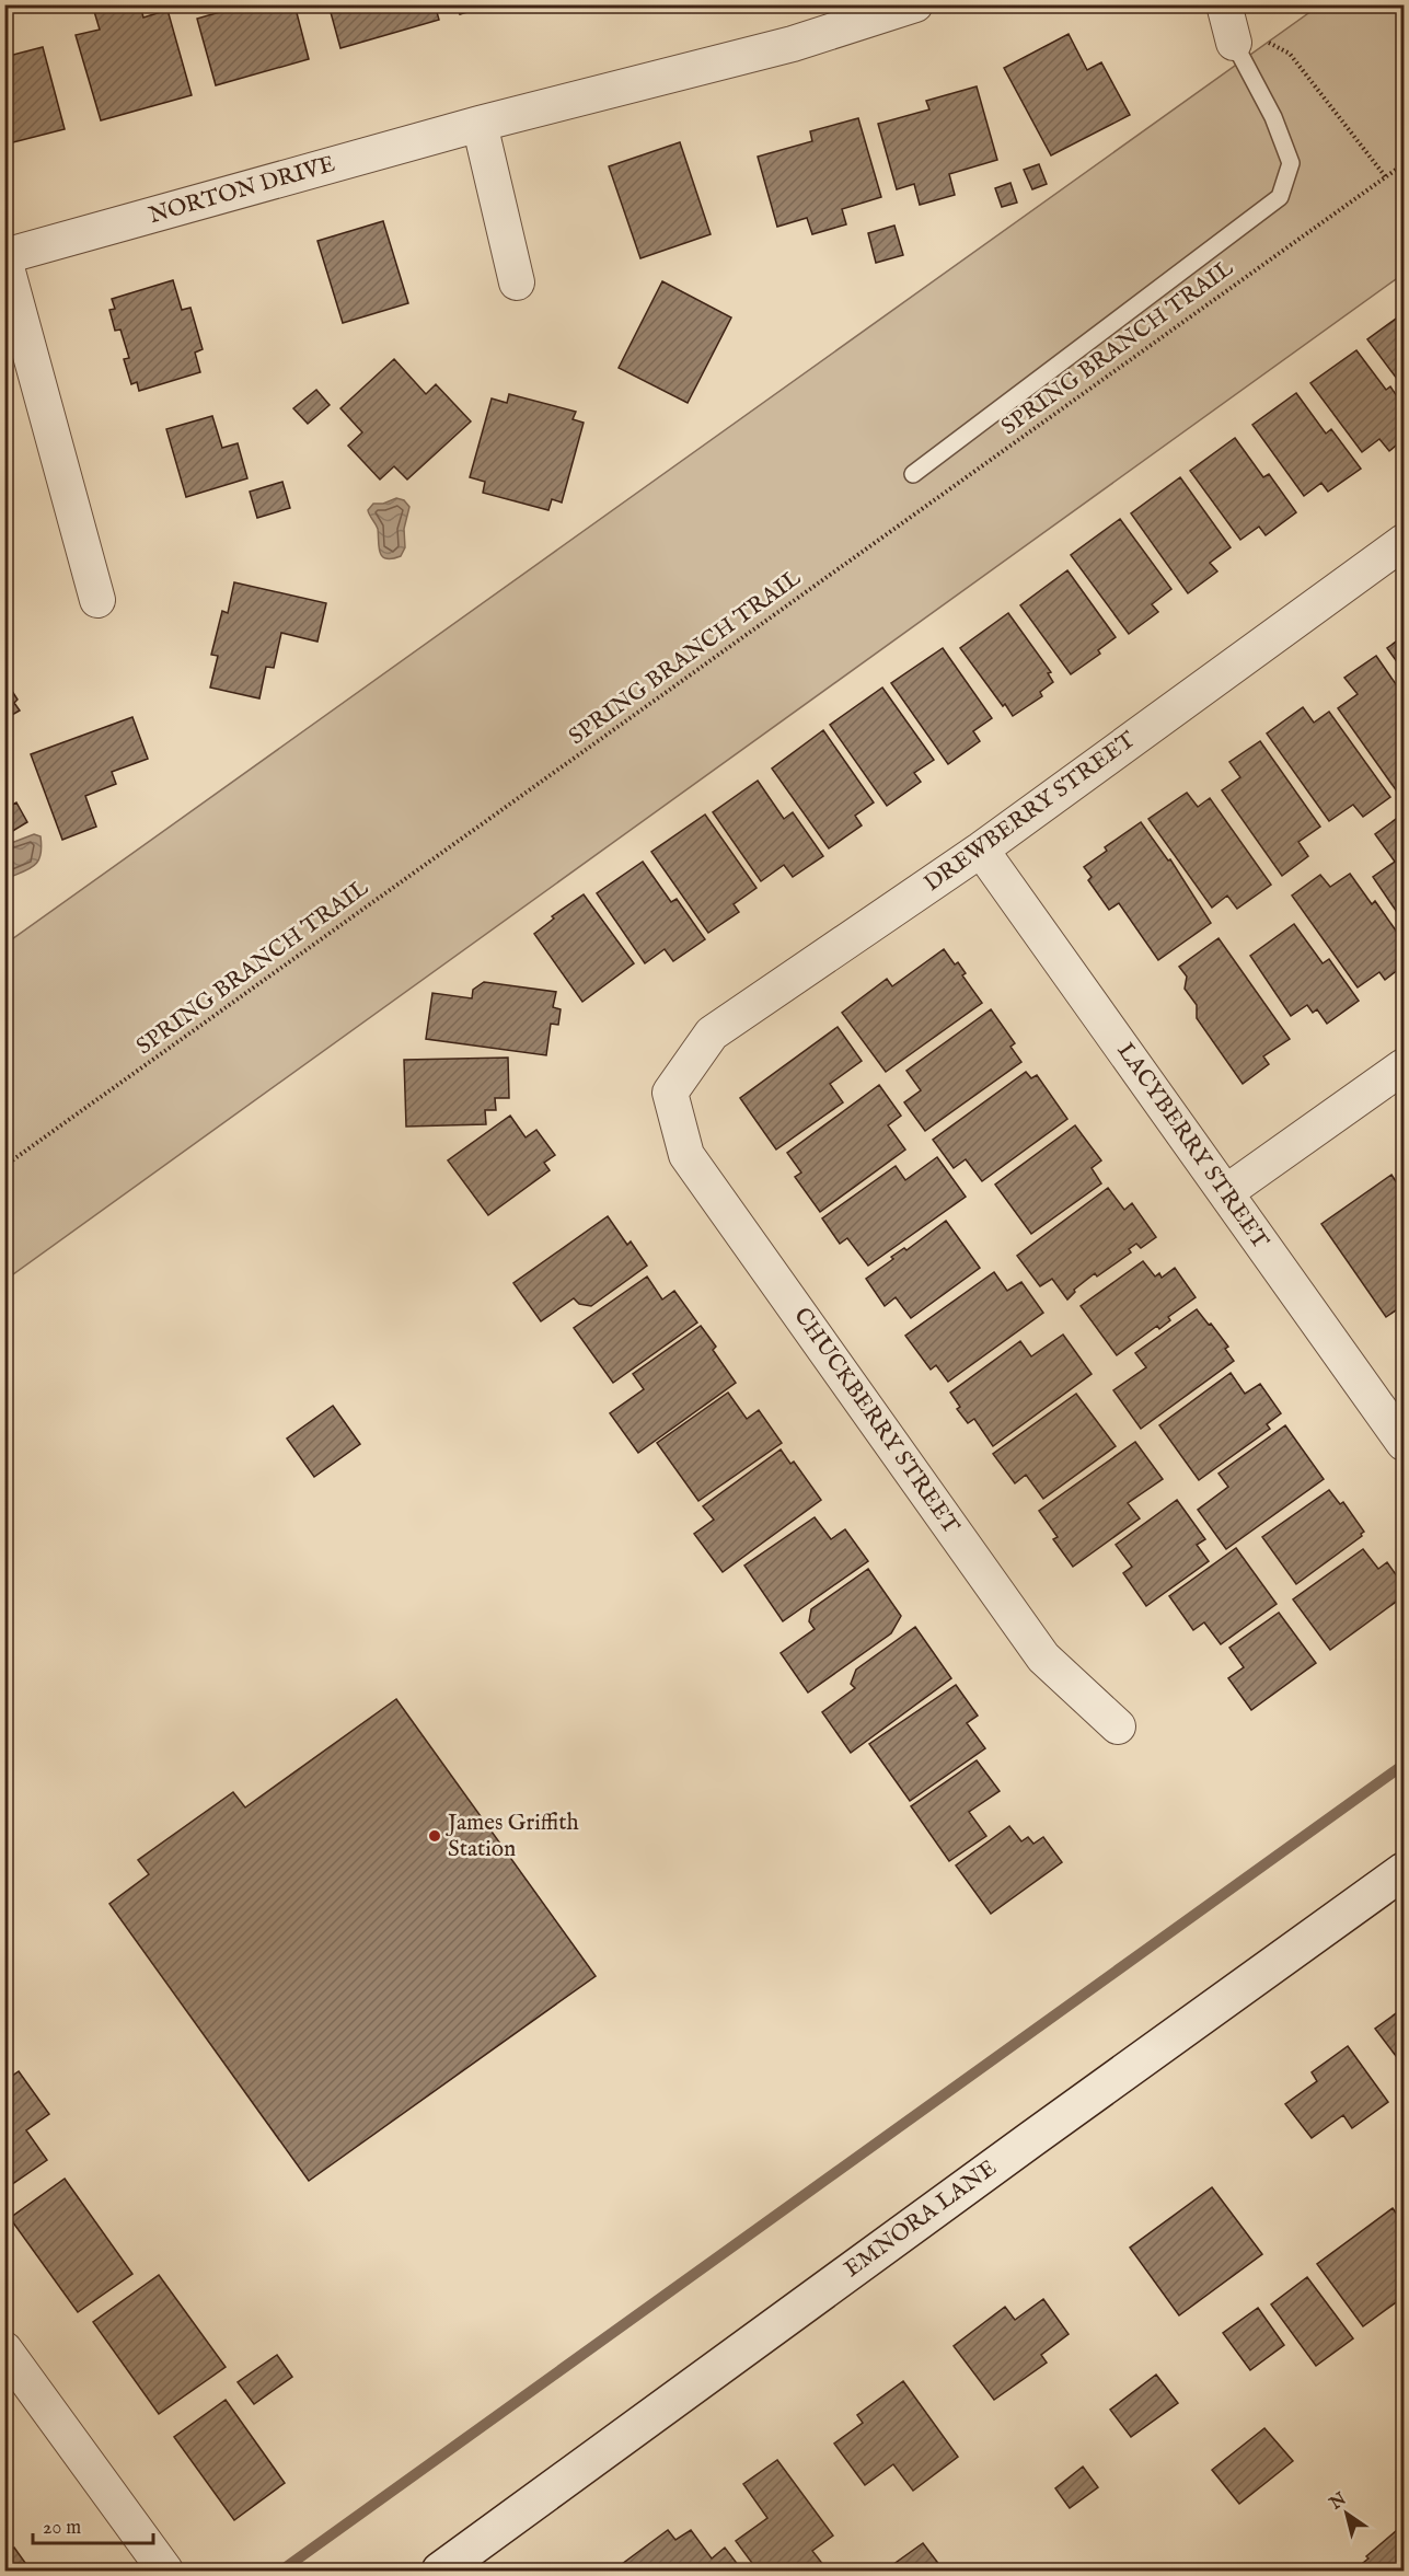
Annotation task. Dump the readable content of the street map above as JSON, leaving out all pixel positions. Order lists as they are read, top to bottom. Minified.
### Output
{"streets":{"street":["NORTON DRIVE","DREWBERRY STREET","LACYBERRY STREET","CHUCKBERRY STREET","EMNORA LANE"],"path":["SPRING BRANCH TRAIL"]},"crossings":[["DREWBERRY STREET","LACYBERRY STREET"],["DREWBERRY STREET","CHUCKBERRY STREET"]],"places":["James Griffith Station"],"scale_bar":"20 m","north":"top left"}
